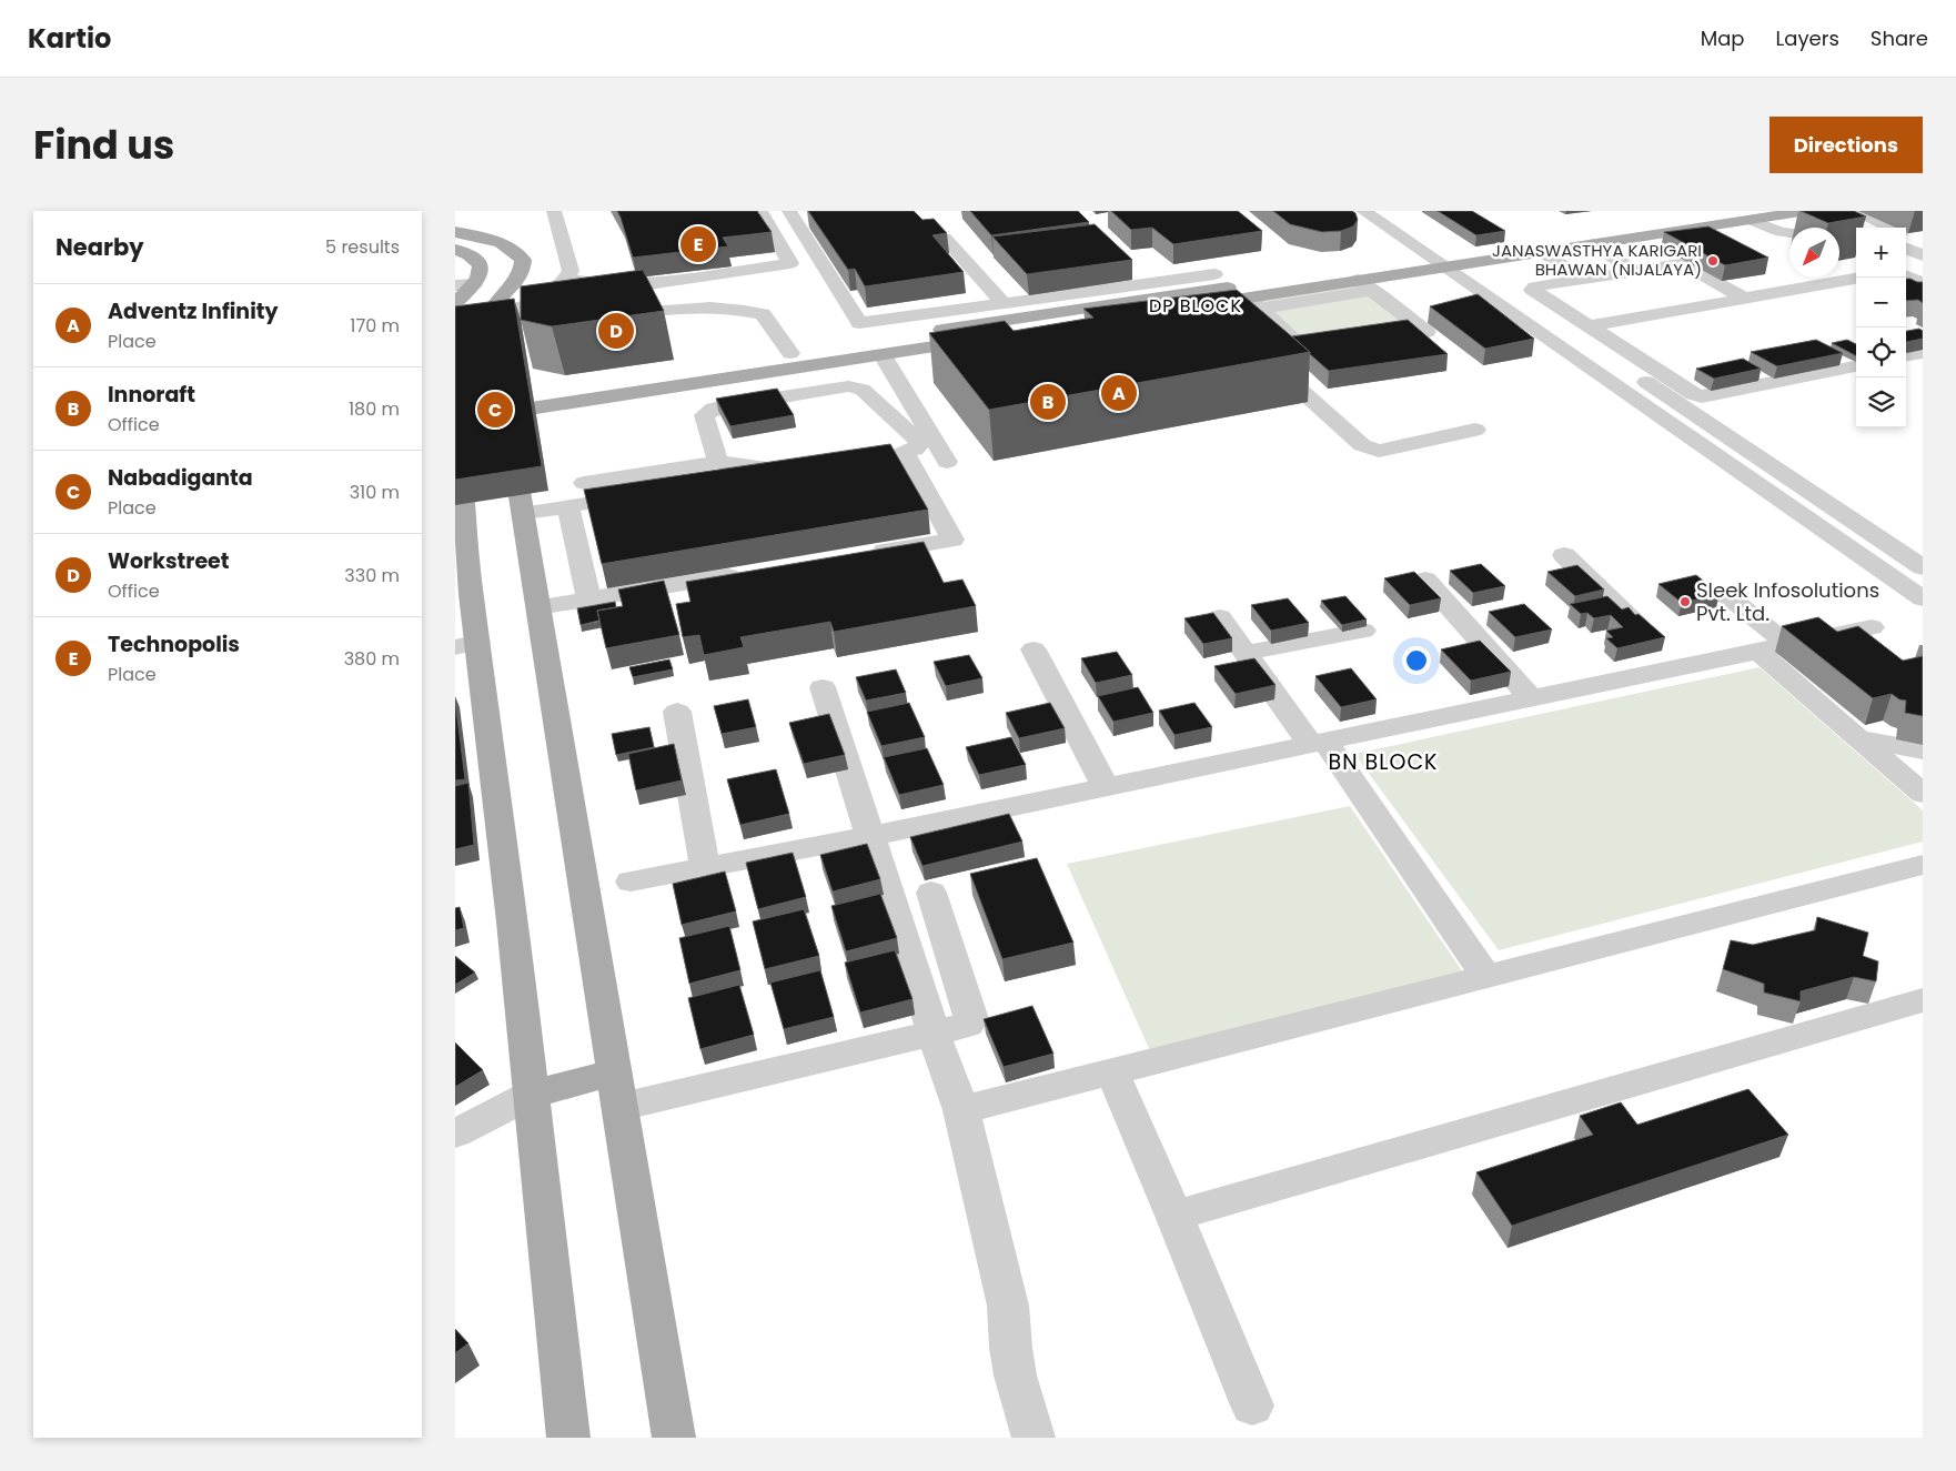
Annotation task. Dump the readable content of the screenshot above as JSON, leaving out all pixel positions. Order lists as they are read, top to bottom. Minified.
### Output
{"districts":["DP BLOCK","BN BLOCK"],"places":["JANASWASTHYA KARIGARI BHAWAN (NIJALAYA)","Sleek Infosolutions Pvt. Ltd."],"north":"bottom left","page":{"header":"Kartio","nav":["Map","Layers","Share"],"title":"Find us","buttons":"Directions","heading":["Nearby","5 results"],"pins":["E","D","A","B","C"],"map_buttons":["+","−"],"list":[{"mark":"A","name":"Adventz Infinity","note":"Place","value":"170 m"},{"mark":"B","name":"Innoraft","note":"Office","value":"180 m"},{"mark":"C","name":"Nabadiganta","note":"Place","value":"310 m"},{"mark":"D","name":"Workstreet","note":"Office","value":"330 m"},{"mark":"E","name":"Technopolis","note":"Place","value":"380 m"}]}}
